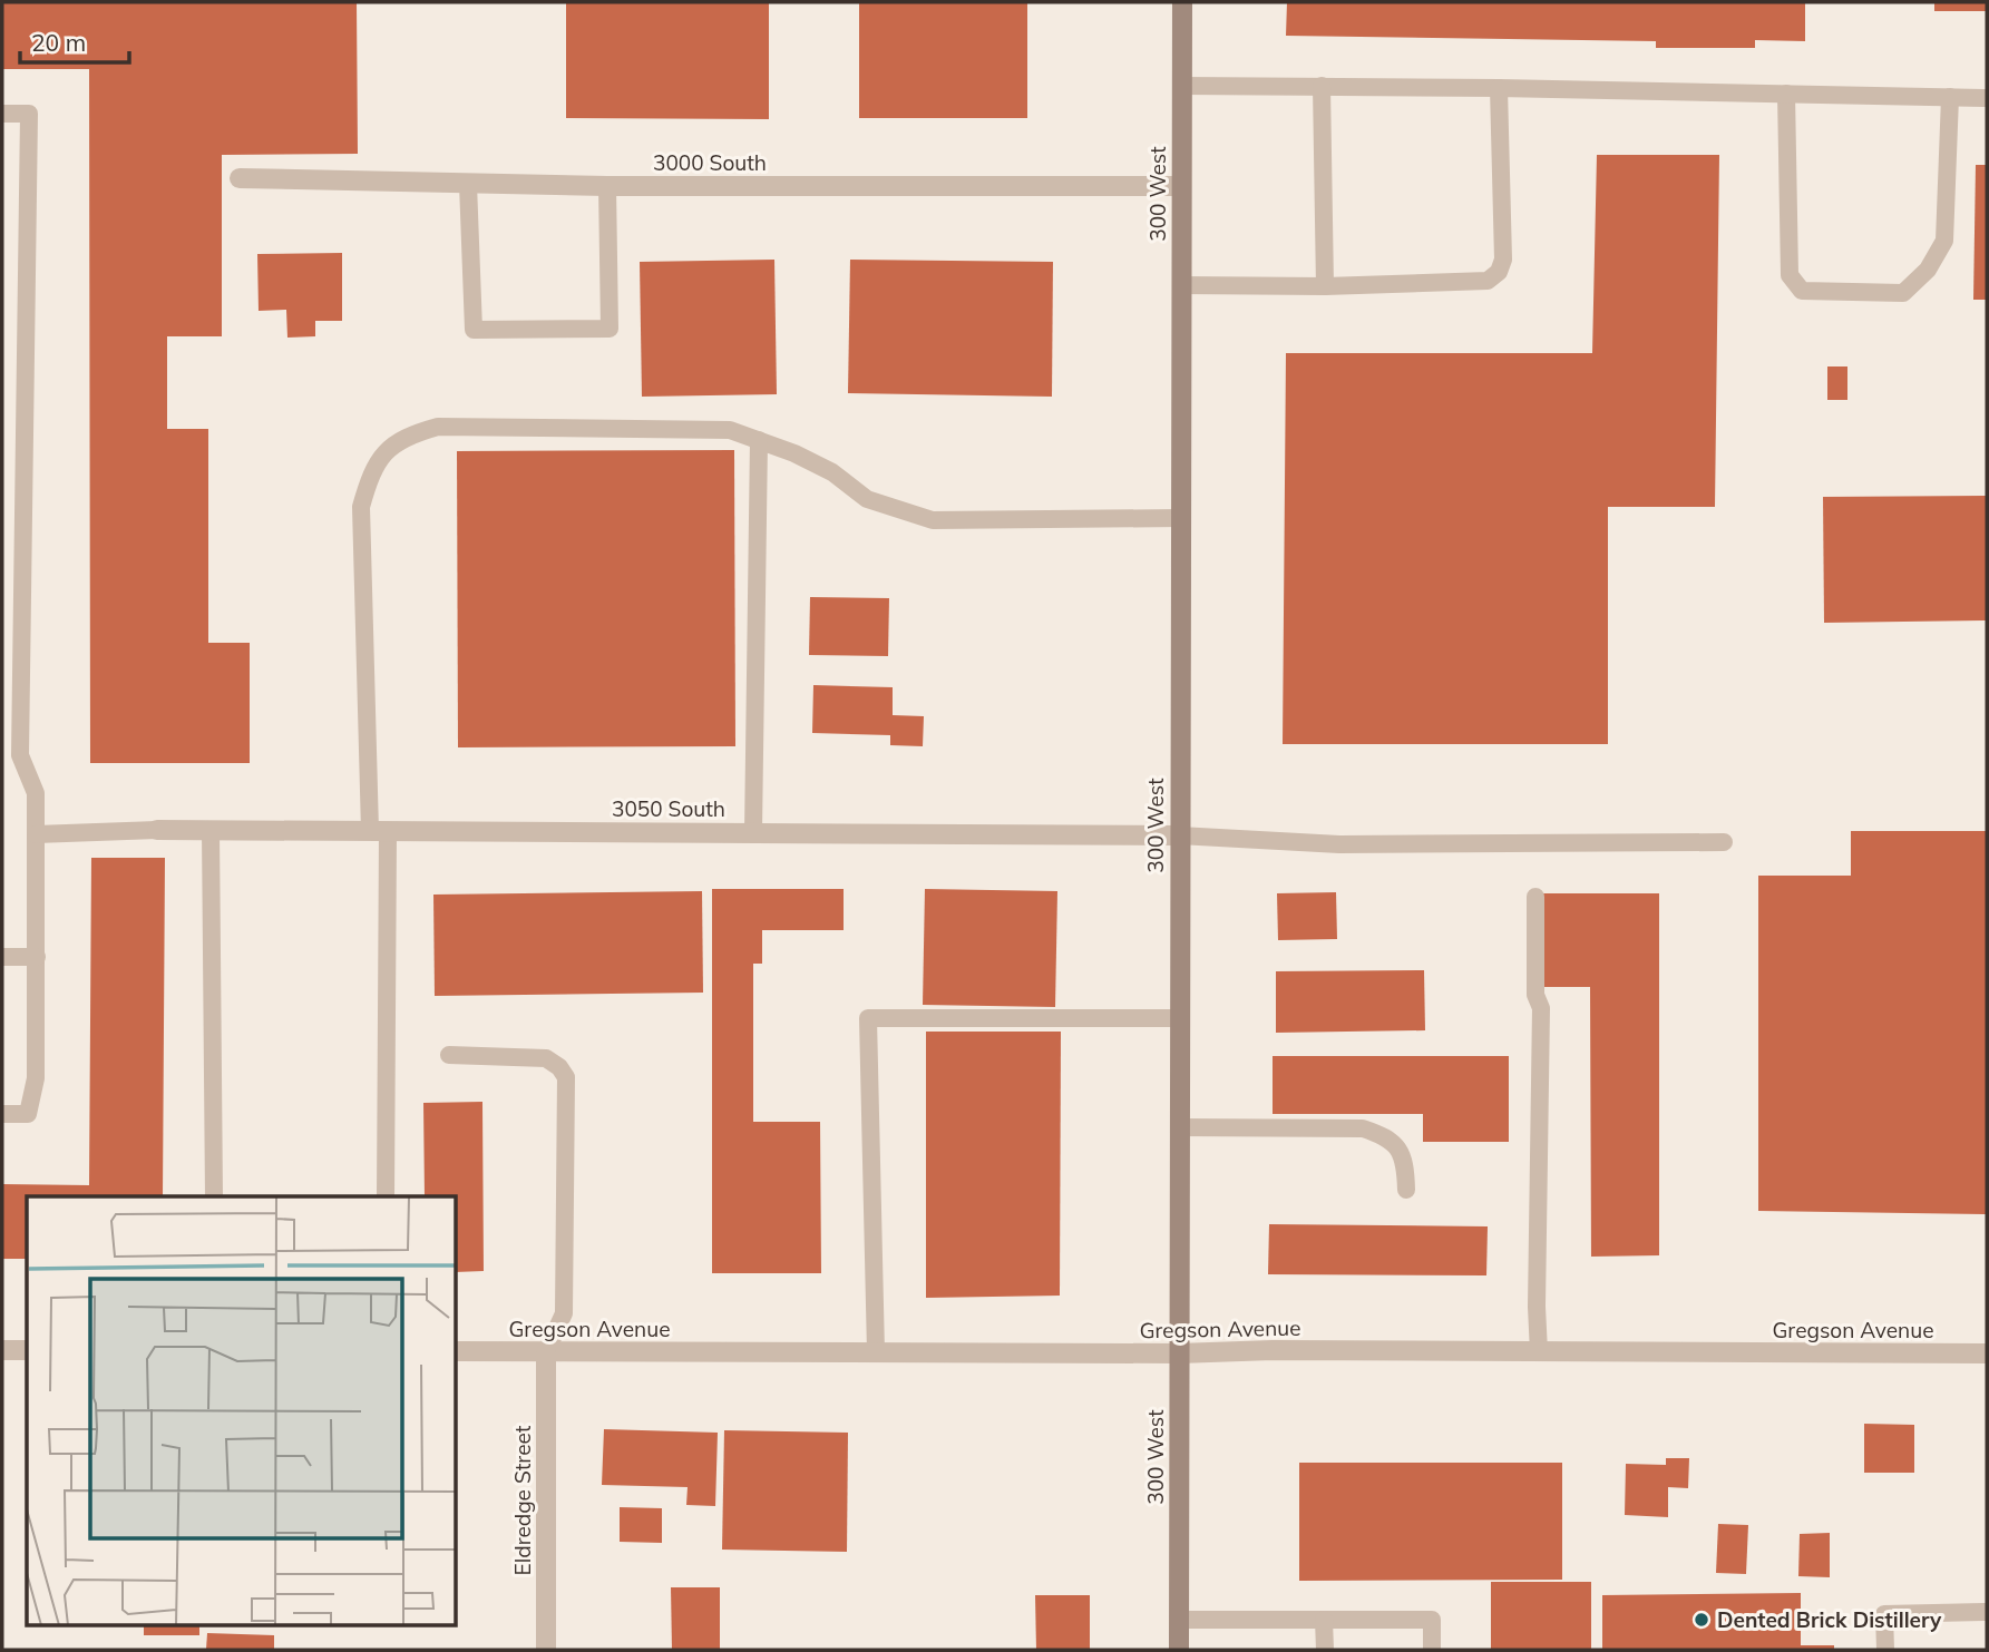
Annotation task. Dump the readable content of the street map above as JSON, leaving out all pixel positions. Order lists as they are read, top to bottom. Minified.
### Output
{"streets":{"main road":["300 West"],"street":["3000 South","3050 South","Gregson Avenue","Eldredge Street"]},"crossings":[["3000 South","300 West"],["300 West","3050 South"],["300 West","Gregson Avenue"],["Gregson Avenue","Eldredge Street"]],"places":["Dented Brick Distillery"],"scale_bar":"20 m"}
